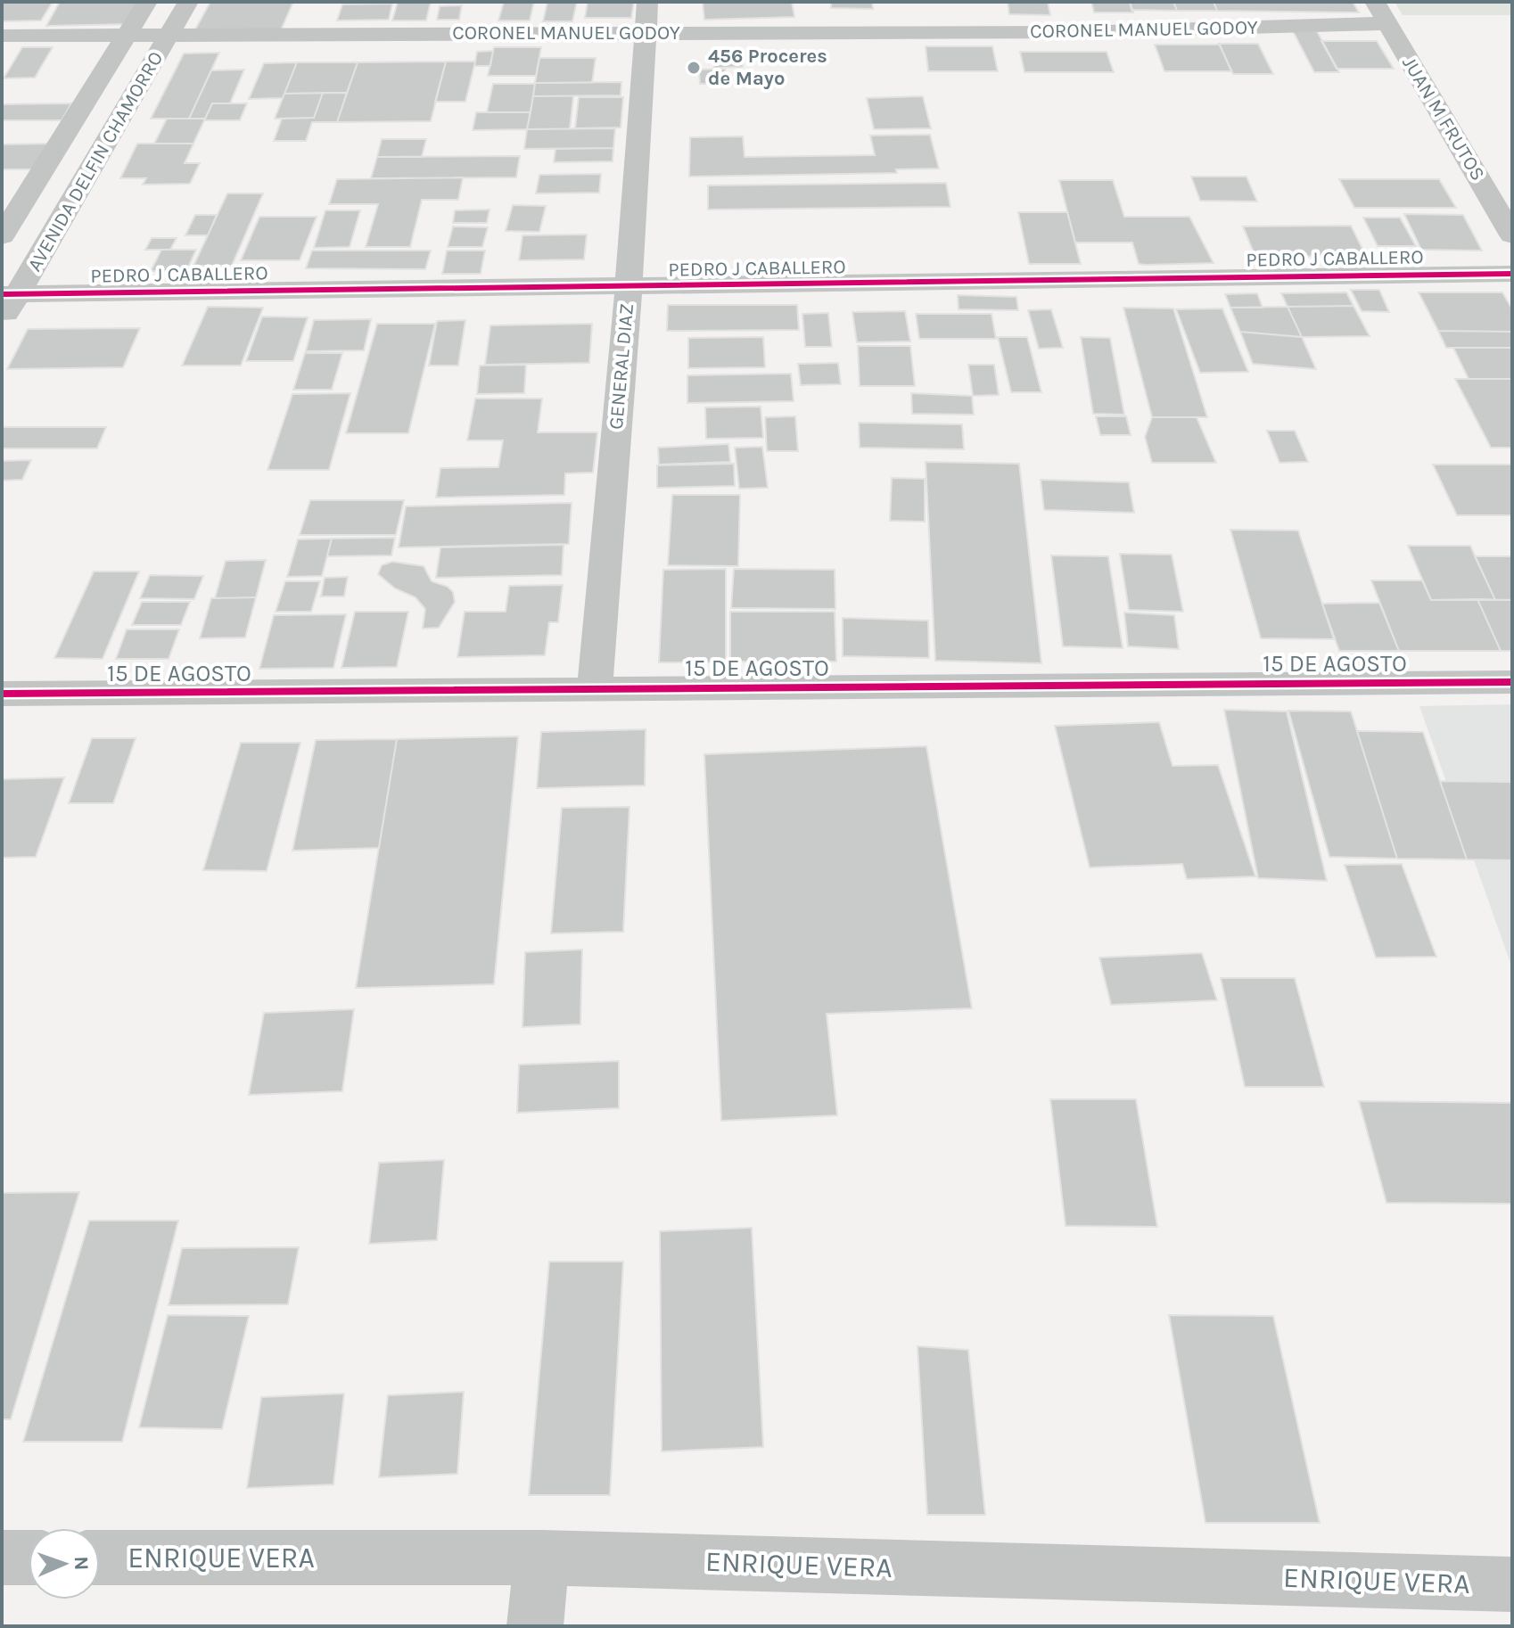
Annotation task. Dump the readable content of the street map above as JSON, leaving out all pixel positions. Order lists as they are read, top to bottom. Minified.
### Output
{"streets":{"street":["CORONEL MANUEL GODOY","JUAN M FRUTOS","AVENIDA DELFIN CHAMORRO","PEDRO J CABALLERO","GENERAL DIAZ","15 DE AGOSTO","ENRIQUE VERA"]},"crossings":[["CORONEL MANUEL GODOY","JUAN M FRUTOS"],["CORONEL MANUEL GODOY","AVENIDA DELFIN CHAMORRO"],["CORONEL MANUEL GODOY","GENERAL DIAZ"],["AVENIDA DELFIN CHAMORRO","PEDRO J CABALLERO"],["PEDRO J CABALLERO","GENERAL DIAZ"],["GENERAL DIAZ","15 DE AGOSTO"]],"places":["456 Proceres de Mayo"],"north":"right"}
